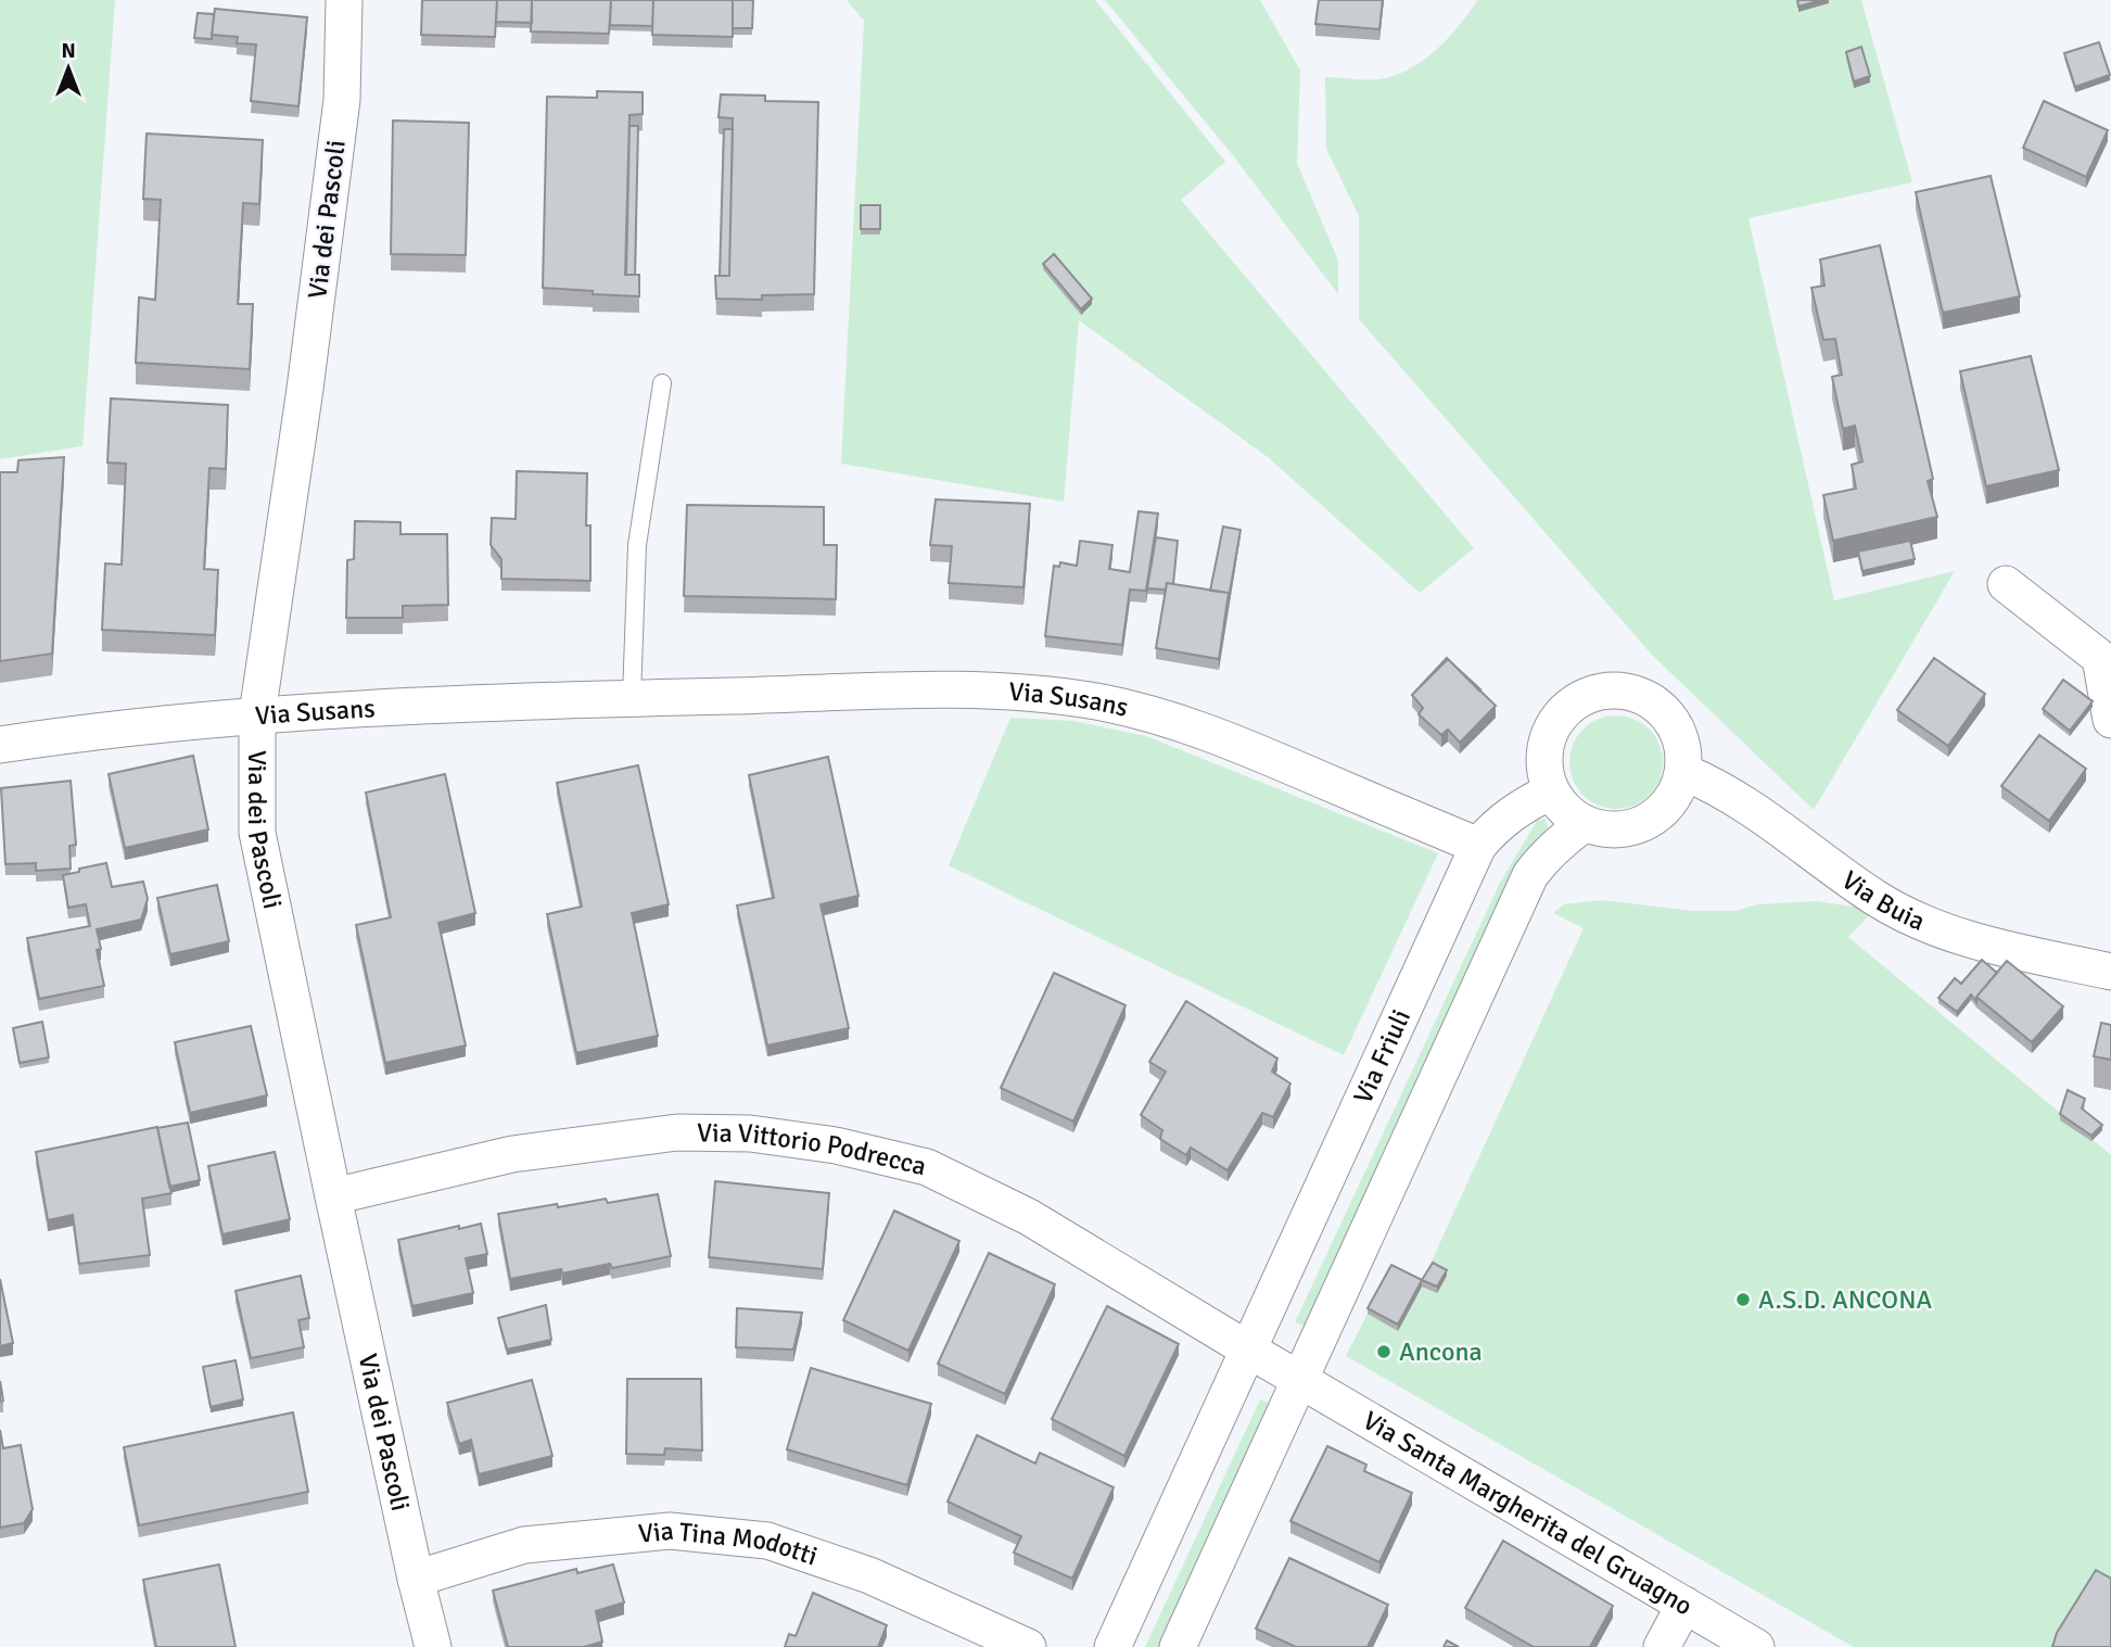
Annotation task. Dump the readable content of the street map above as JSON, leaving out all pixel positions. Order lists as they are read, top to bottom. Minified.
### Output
{"streets":{"street":["Via dei Pascoli","Via Susans","Via Buia","Via Friuli","Via Vittorio Podrecca","Via Santa Margherita del Gruagno","Via Tina Modotti"]},"crossings":[["Via dei Pascoli","Via Susans"],["Via dei Pascoli","Via Vittorio Podrecca"],["Via dei Pascoli","Via Tina Modotti"],["Via Susans","Via Friuli"],["Via Buia","Via Friuli"],["Via Friuli","Via Vittorio Podrecca"]],"places":["A.S.D. ANCONA","Ancona"],"north":"top"}
